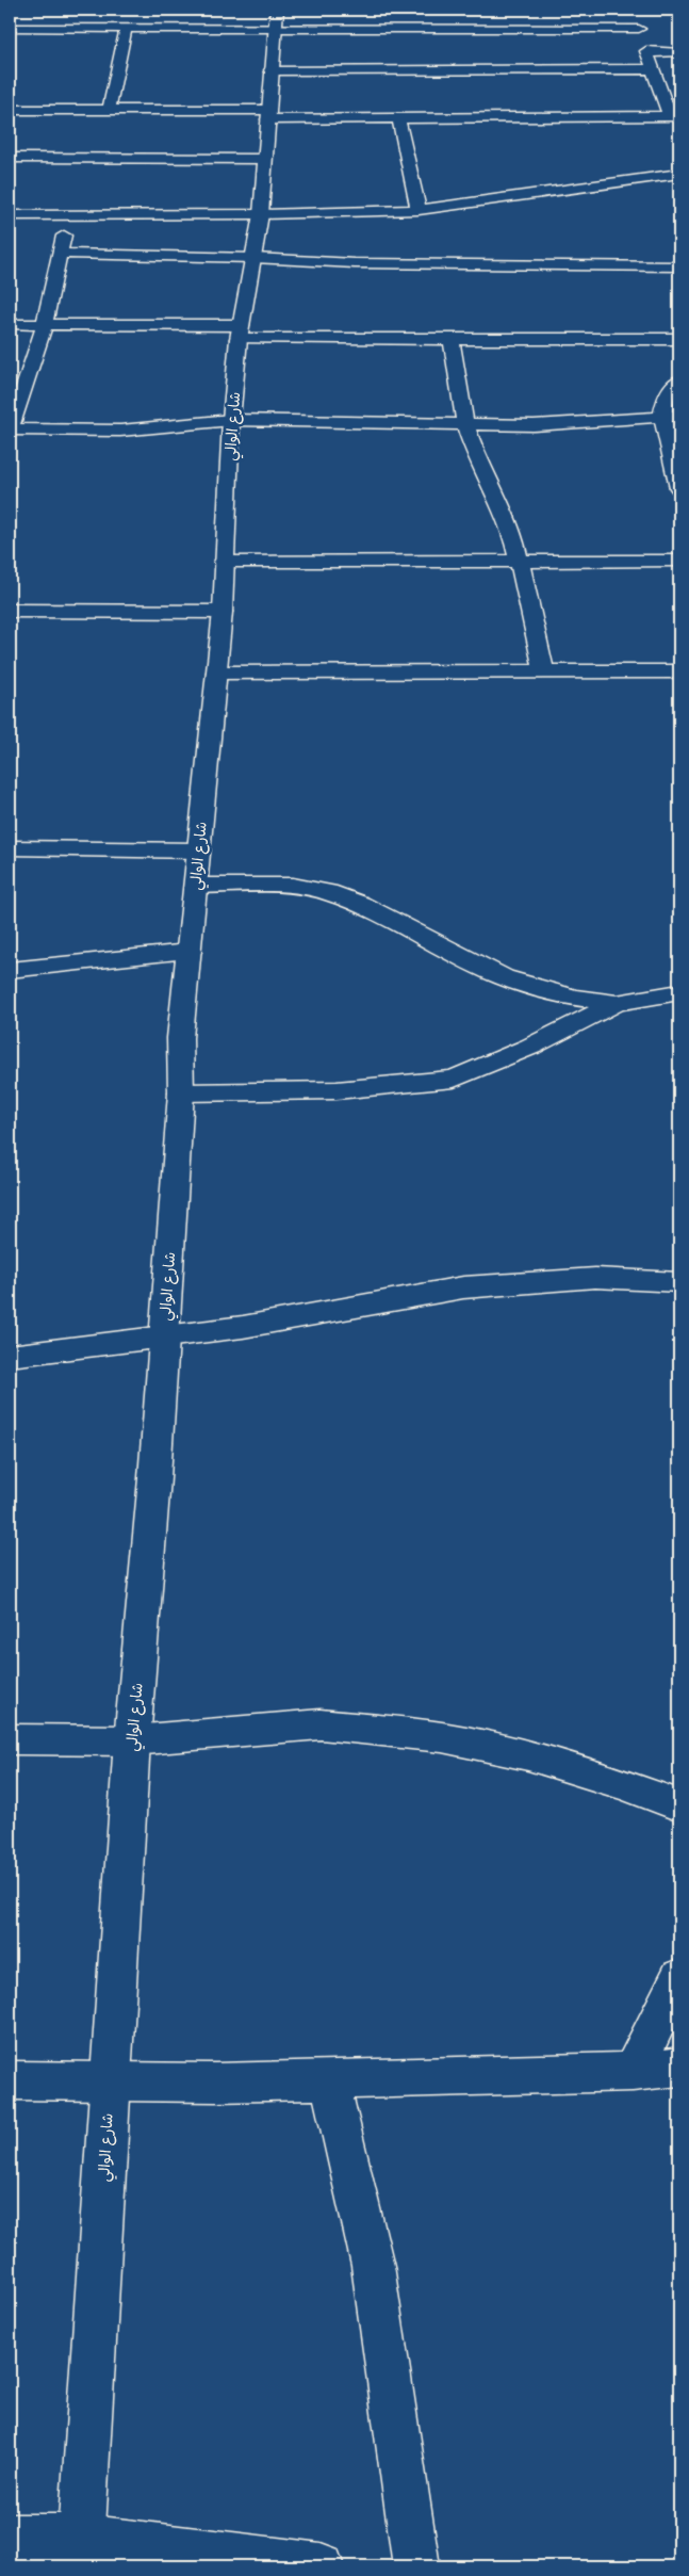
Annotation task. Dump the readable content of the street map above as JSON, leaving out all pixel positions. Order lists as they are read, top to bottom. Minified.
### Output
{"streets":{"street":["شارع الوالي"]}}
